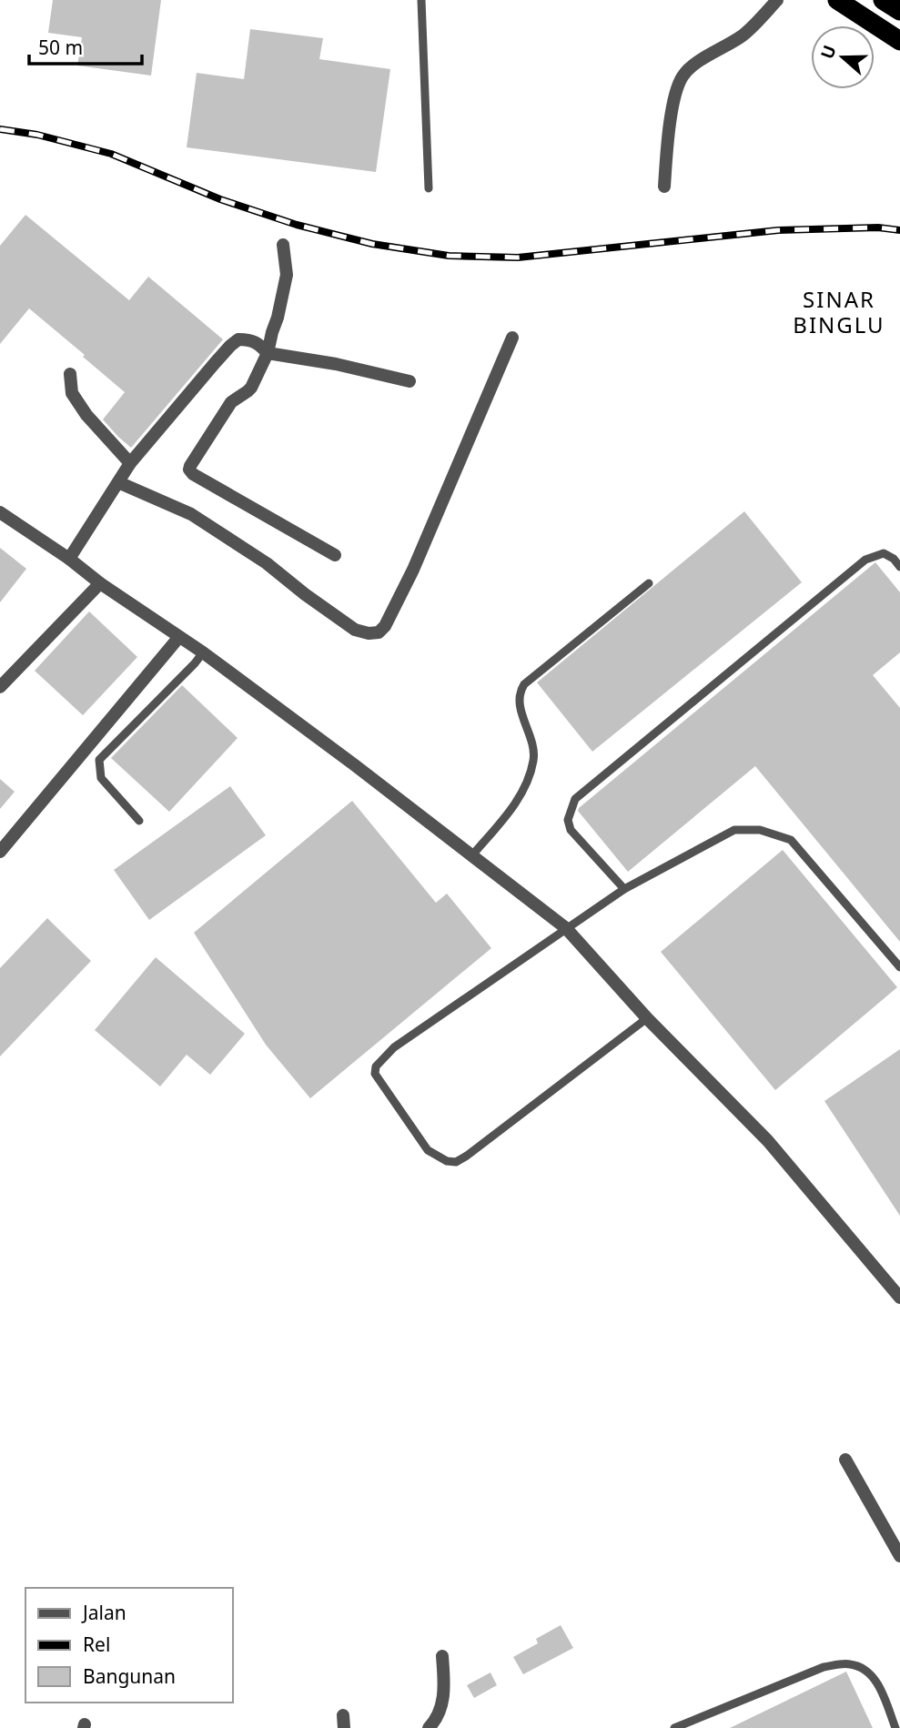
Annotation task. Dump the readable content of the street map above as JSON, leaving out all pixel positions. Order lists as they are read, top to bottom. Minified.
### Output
{"districts":["SINAR BINGLU"],"legend":["Jalan","Rel","Bangunan"],"scale_bar":"50 m","north":"left"}
